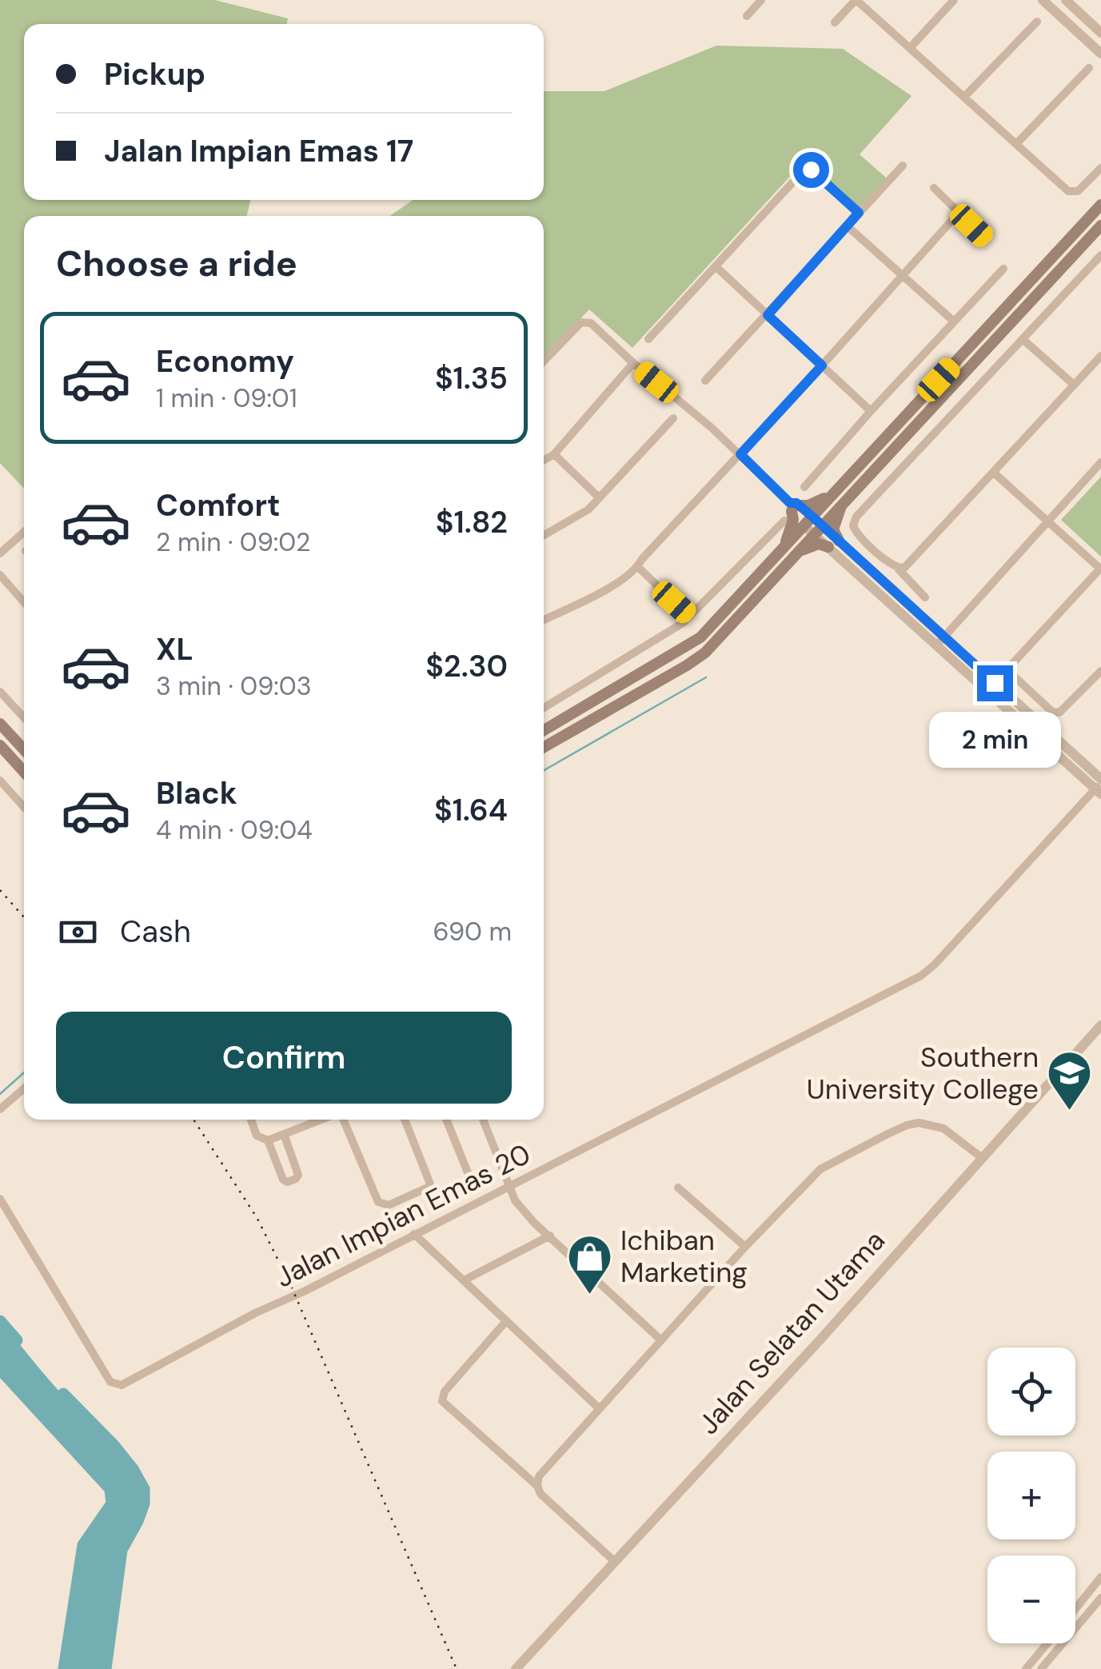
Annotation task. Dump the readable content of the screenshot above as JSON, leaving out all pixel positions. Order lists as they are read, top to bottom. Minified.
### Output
{"streets":{"street":["Jalan Impian Emas 20","Jalan Selatan Utama"]},"places":{"school or university":["Southern University College"],"shop":["Ichiban Marketing"]},"page":{"banner":["Pickup","Jalan Impian Emas 17"],"heading":"Choose a ride","list":[{"name":"Economy","note":"1 min · 09:01","value":"$1.35"},{"name":"Comfort","note":"2 min · 09:02","value":"$1.82"},{"name":"XL","note":"3 min · 09:03","value":"$2.30"},{"name":"Black","note":"4 min · 09:04","value":"$1.64"}],"bubble":"2 min","pay":["Cash","690 m"],"buttons":"Confirm","map_buttons":["+","−"]}}
